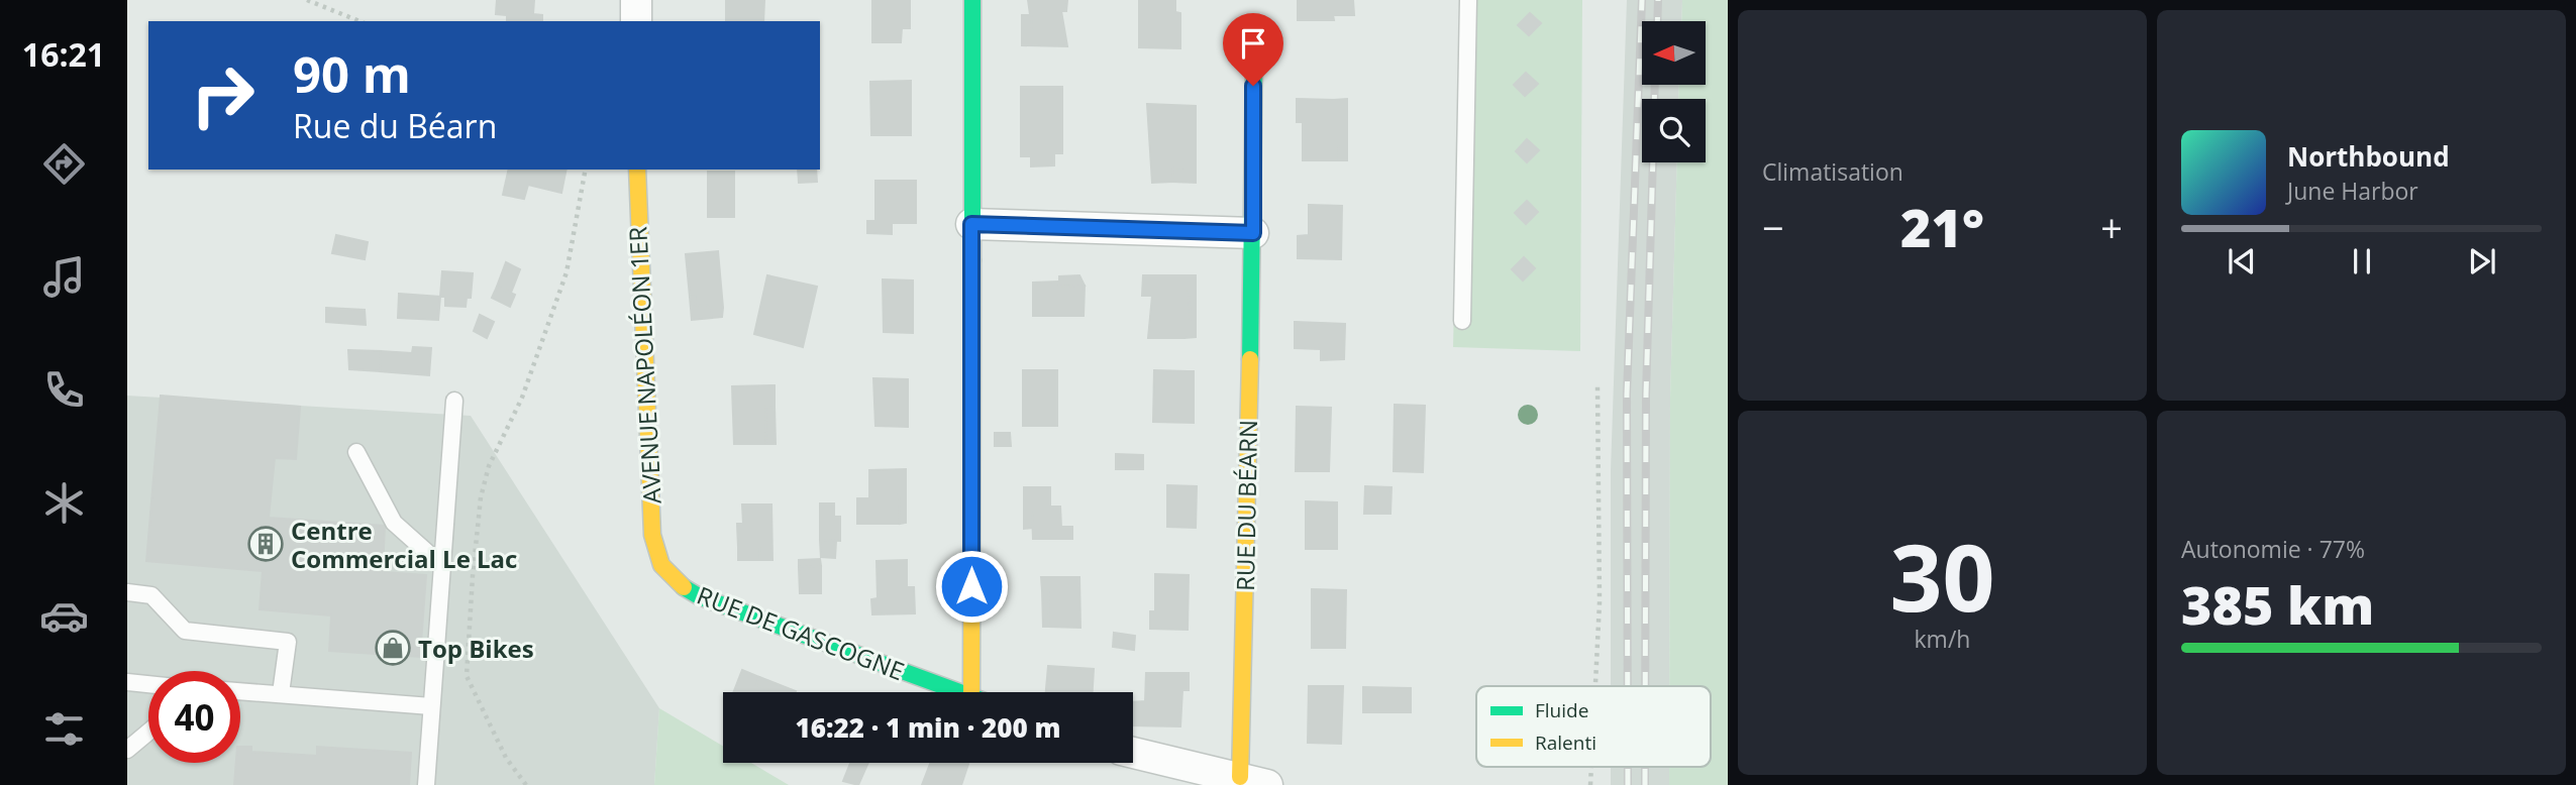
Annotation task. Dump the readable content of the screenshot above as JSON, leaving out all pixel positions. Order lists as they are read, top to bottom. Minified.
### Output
{"streets":{"street":["AVENUE NAPOLÉON 1ER","RUE DU BÉARN","RUE DE GASCOGNE"]},"crossings":[["AVENUE NAPOLÉON 1ER","RUE DE GASCOGNE"]],"places":{"building":["Centre Commercial Le Lac"],"shop":["Top Bikes"]},"legend":["Fluide","Ralenti"],"north":"left","page":{"tabs":"16:21","tile":["Climatisation",["30","km/h"],["Autonomie · 77%","385 km"]],"turn":["90 m","Rue du Béarn"],"song":["Northbound","June Harbor"],"heat":["−","21°","+"],"limit":"40","trip":"16:22 · 1 min · 200 m"}}
